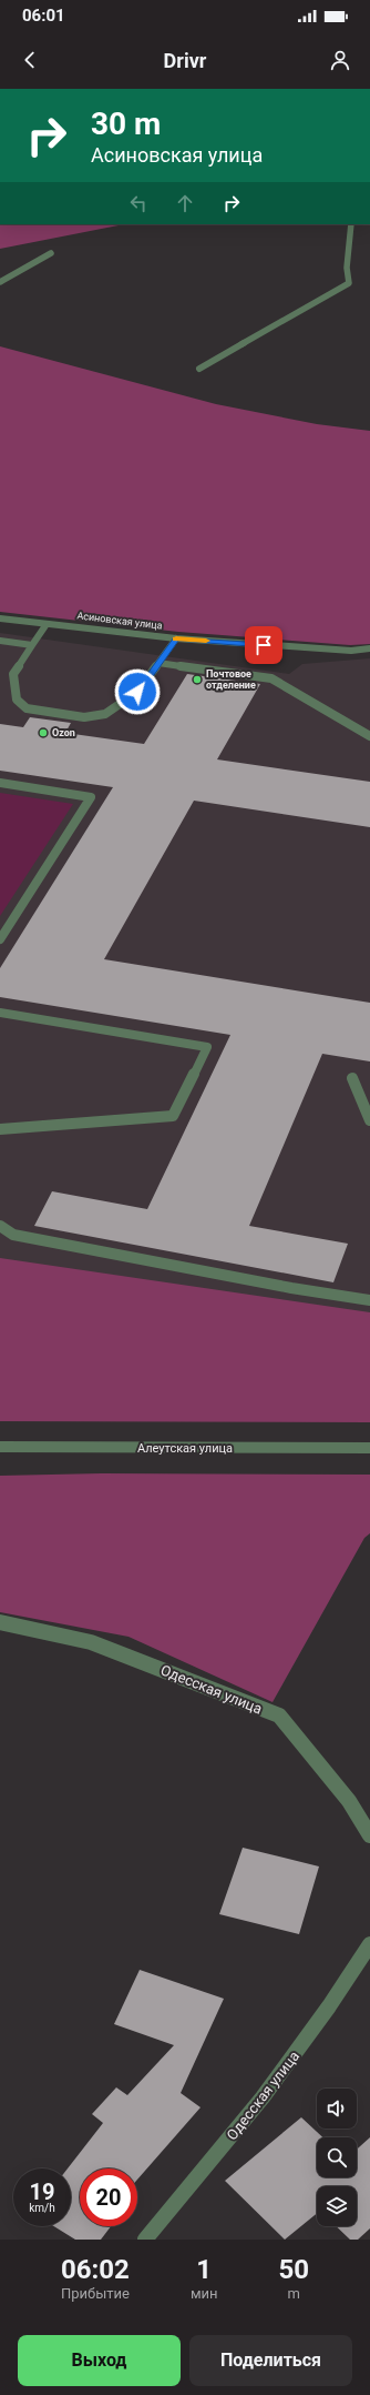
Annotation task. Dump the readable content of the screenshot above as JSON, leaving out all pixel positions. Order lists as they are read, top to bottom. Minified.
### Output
{"streets":{"street":["Асиновская улица","Алеутская улица","Одесская улица"]},"places":["Почтовое отделение","Ozon"],"page":{"status":"06:01","header":"Drivr","turn":["30 m","Асиновская улица"],"speed":"19 km/h","limit":"20","eta":["06:02","Прибытие","1","мин","50","m"],"buttons":["Выход","Поделиться"]}}
